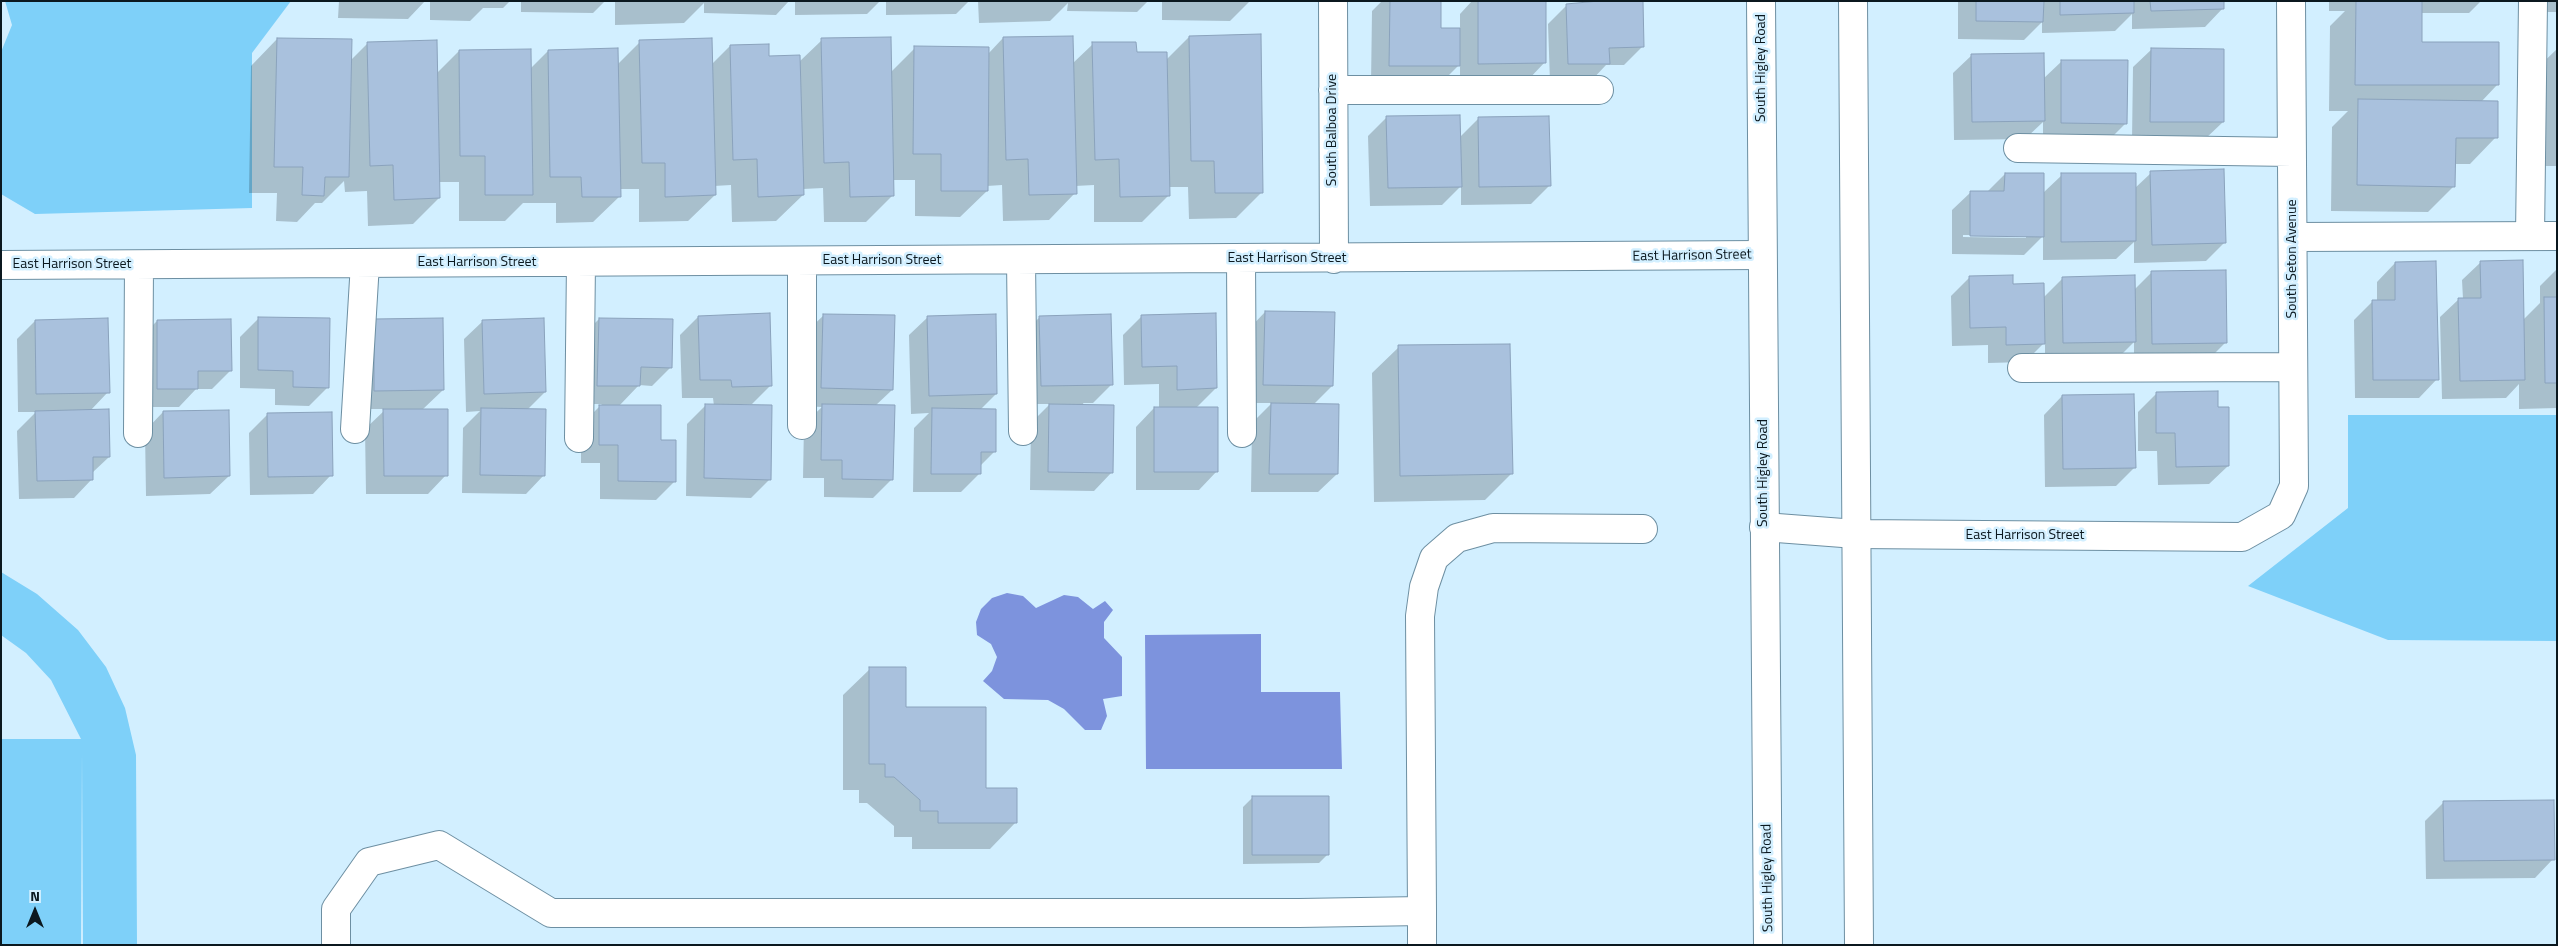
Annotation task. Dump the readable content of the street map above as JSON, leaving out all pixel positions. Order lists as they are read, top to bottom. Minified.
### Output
{"streets":{"street":["South Higley Road","South Balboa Drive","East Harrison Street","South Seton Avenue"]},"crossings":[["South Higley Road","East Harrison Street"],["South Balboa Drive","East Harrison Street"],["East Harrison Street","South Seton Avenue"]],"north":"top"}
